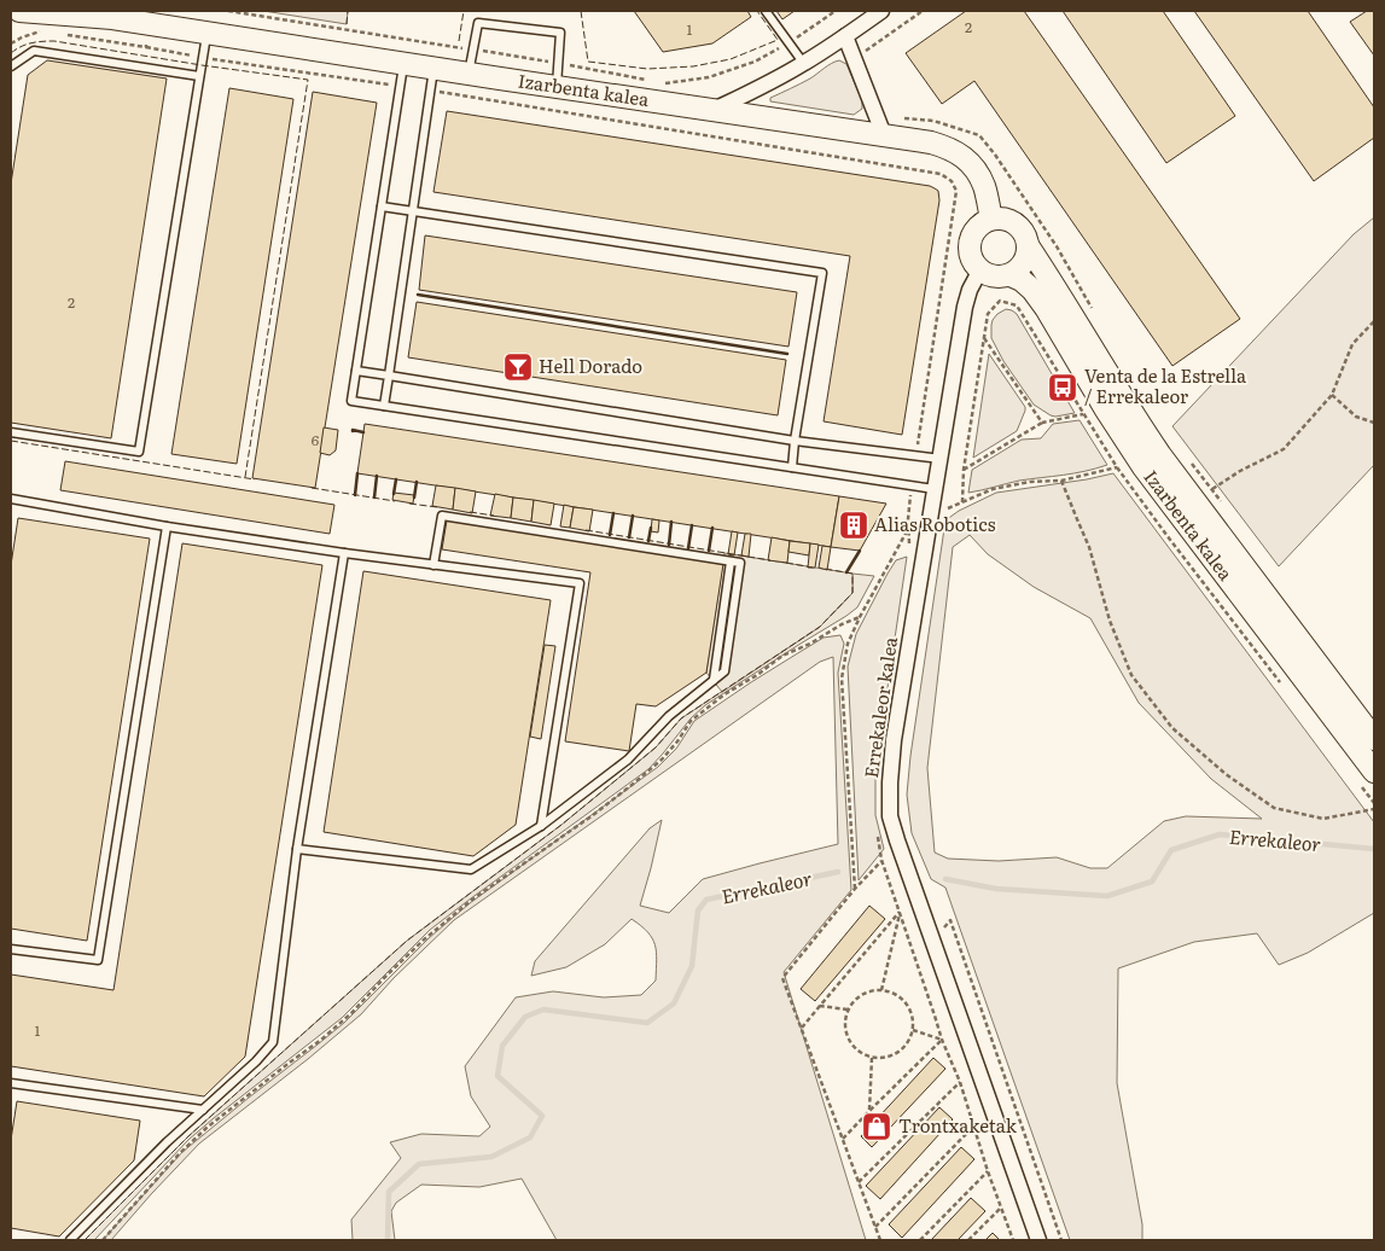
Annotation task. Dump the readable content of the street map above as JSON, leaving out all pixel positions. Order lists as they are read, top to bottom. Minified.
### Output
{"streets":{"main road":["Izarbenta kalea"],"street":["Errekaleor kalea"]},"crossings":[["Izarbenta kalea","Errekaleor kalea"]],"water":["Errekaleor"],"places":{"bar":["Hell Dorado"],"bus stop":["Venta de la Estrella / Errekaleor"],"building":["Alias Robotics"],"shop":["Trontxaketak"]},"house_numbers":["2","1","2","6","1"]}
